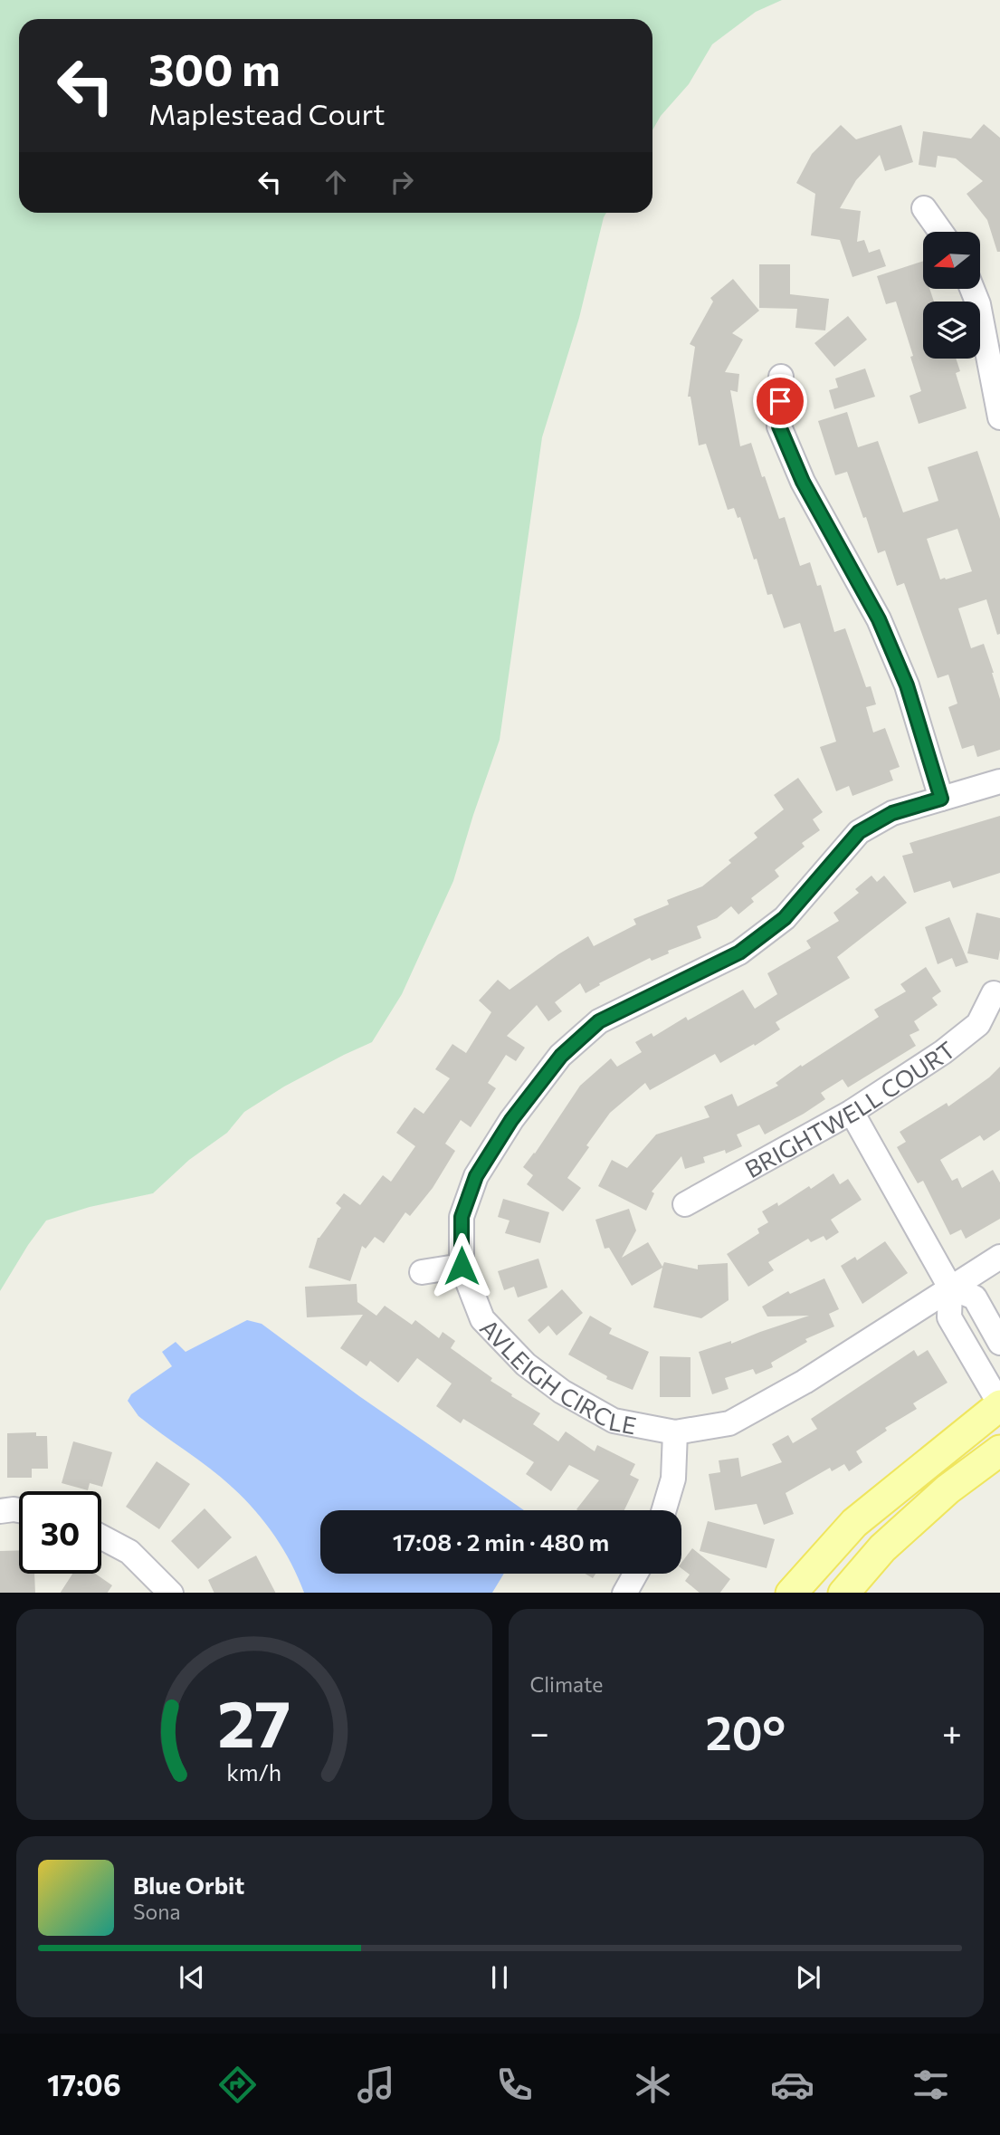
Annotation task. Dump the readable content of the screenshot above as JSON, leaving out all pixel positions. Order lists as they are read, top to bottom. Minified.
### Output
{"streets":{"street":["BRIGHTWELL COURT","AVLEIGH CIRCLE"]},"north":"left","page":{"turn":["300 m","Maplestead Court"],"limit":"30","trip":"17:08 · 2 min · 480 m","tile":"Climate","heat":["−","20°","+"],"song":["Blue Orbit","Sona"],"tabs":"17:06","gauge":["27","km/h"]}}
